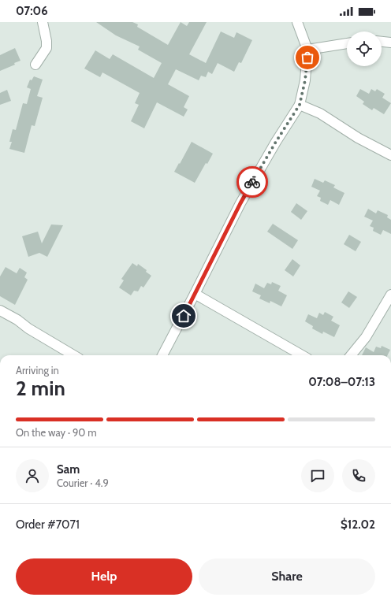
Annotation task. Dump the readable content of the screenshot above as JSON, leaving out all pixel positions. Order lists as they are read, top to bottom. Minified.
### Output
{"page":{"status":"07:06","heading":["2 min","Arriving in","07:08–07:13"],"panel":["Sam","Courier · 4.9","Order #7071","$12.02"],"bar":"On the way · 90 m","buttons":["Help","Share"]}}
